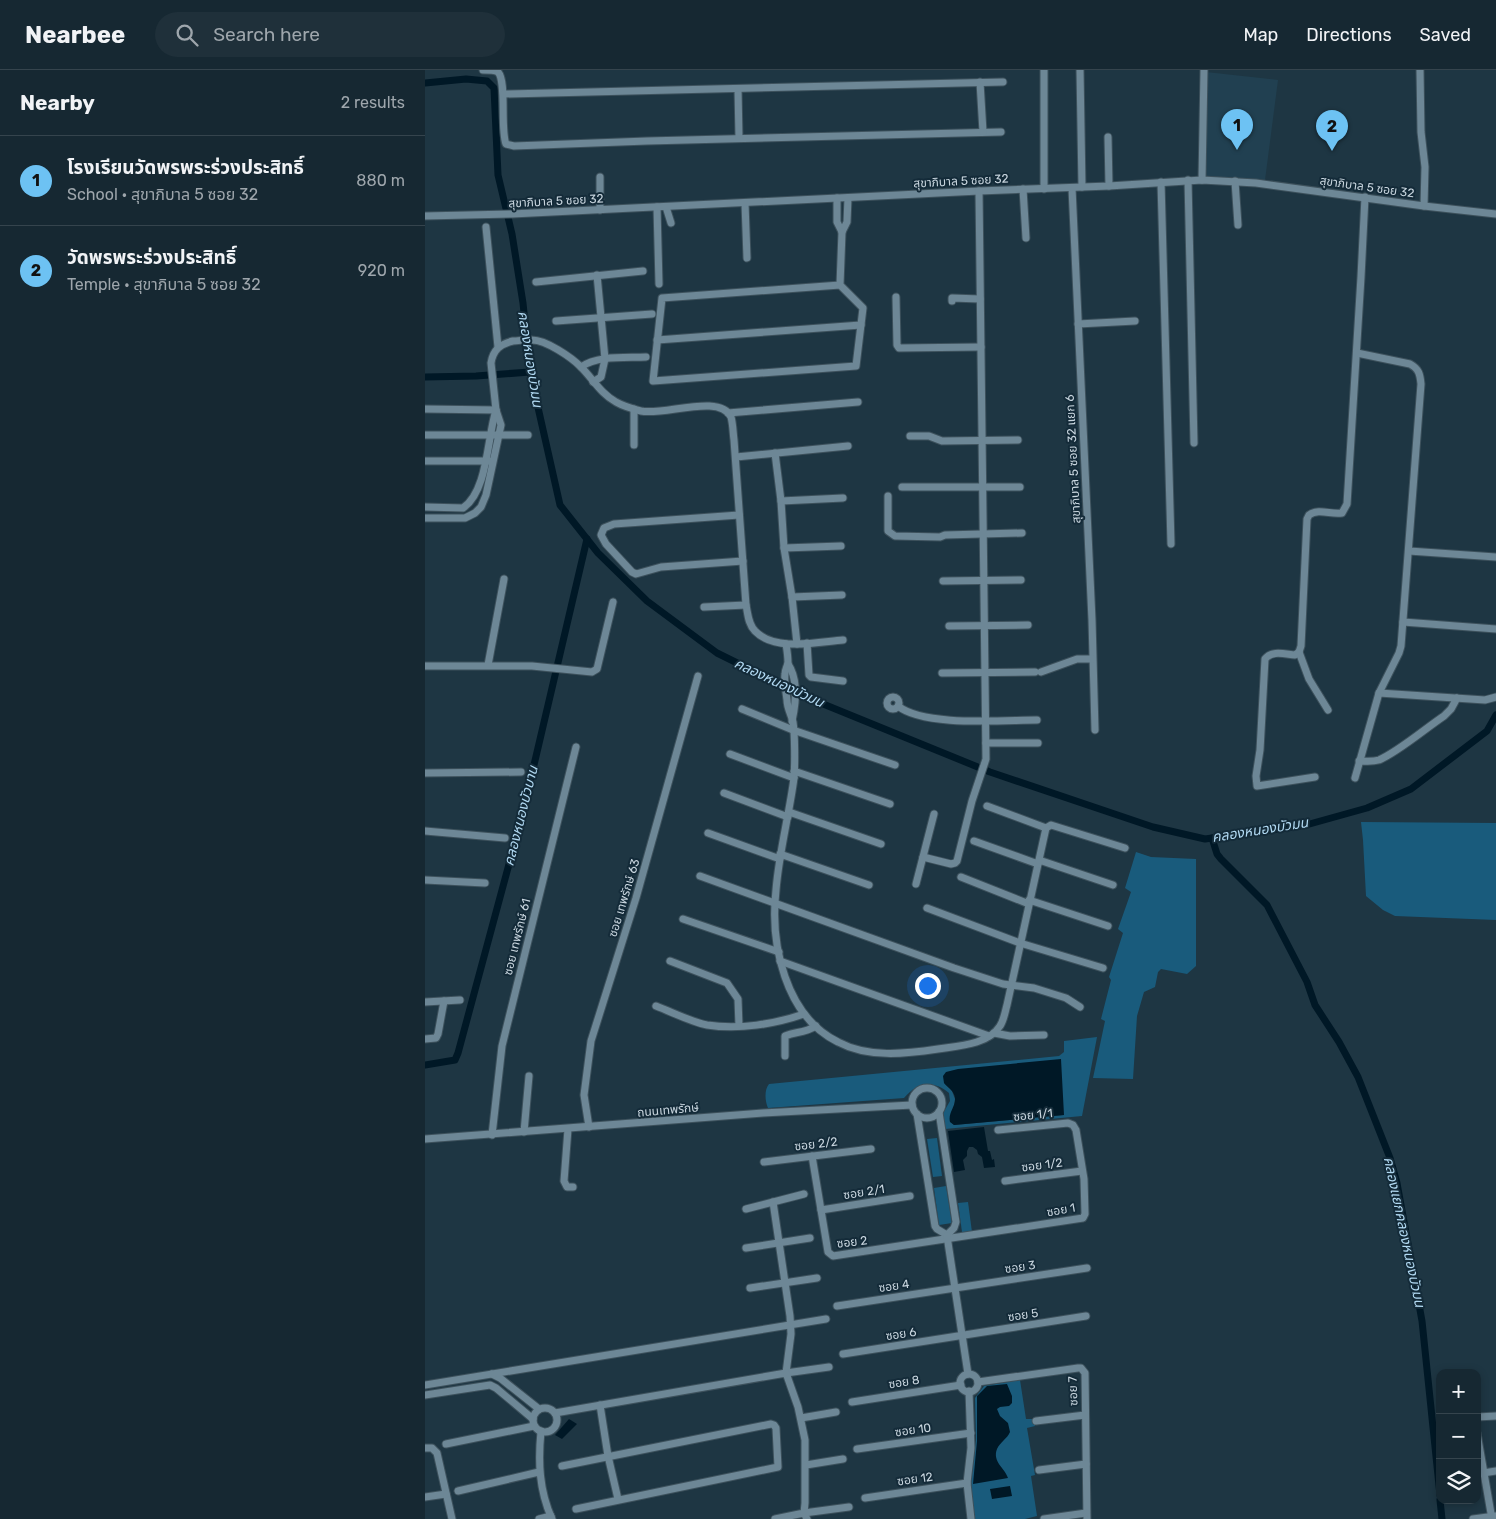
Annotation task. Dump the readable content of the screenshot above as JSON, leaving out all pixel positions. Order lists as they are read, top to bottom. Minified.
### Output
{"streets":{"street":["สุขาภิบาล 5 ซอย 32","สุขาภิบาล 5 ซอย 32 แยก 6","ซอย เทพรักษ์ 63","ซอย เทพรักษ์ 61","ถนนเทพรักษ์","ซอย 1/1","ซอย 2/2","ซอย 1/2","ซอย 2/1","ซอย 1","ซอย 2","ซอย 3","ซอย 4","ซอย 5","ซอย 6","ซอย 8","ซอย 7","ซอย 10","ซอย 12"]},"crossings":[["สุขาภิบาล 5 ซอย 32","สุขาภิบาล 5 ซอย 32 แยก 6"],["ซอย เทพรักษ์ 63","ถนนเทพรักษ์"],["ซอย เทพรักษ์ 61","ถนนเทพรักษ์"],["ซอย 1/1","ซอย 1"],["ซอย 2/2","ซอย 2"],["ซอย 1/2","ซอย 1"],["ซอย 2/1","ซอย 2"],["ซอย 1","ซอย 2"],["ซอย 3","ซอย 4"],["ซอย 5","ซอย 6"],["ซอย 8","ซอย 7"]],"water":["คลองหนองบัวมน","คลองหนองบัวบาน","คลองแยกคลองหนองบัวมน"],"page":{"header":"Nearbee","search":"Search here","nav":["Map","Directions","Saved"],"heading":["Nearby","2 results"],"pins":["1","2"],"list":[{"mark":"1","name":"โรงเรียนวัดพรพระร่วงประสิทธิ์","note":"School · สุขาภิบาล 5 ซอย 32","value":"880 m"},{"mark":"2","name":"วัดพรพระร่วงประสิทธิ์","note":"Temple · สุขาภิบาล 5 ซอย 32","value":"920 m"}],"map_buttons":["+","−"]}}
